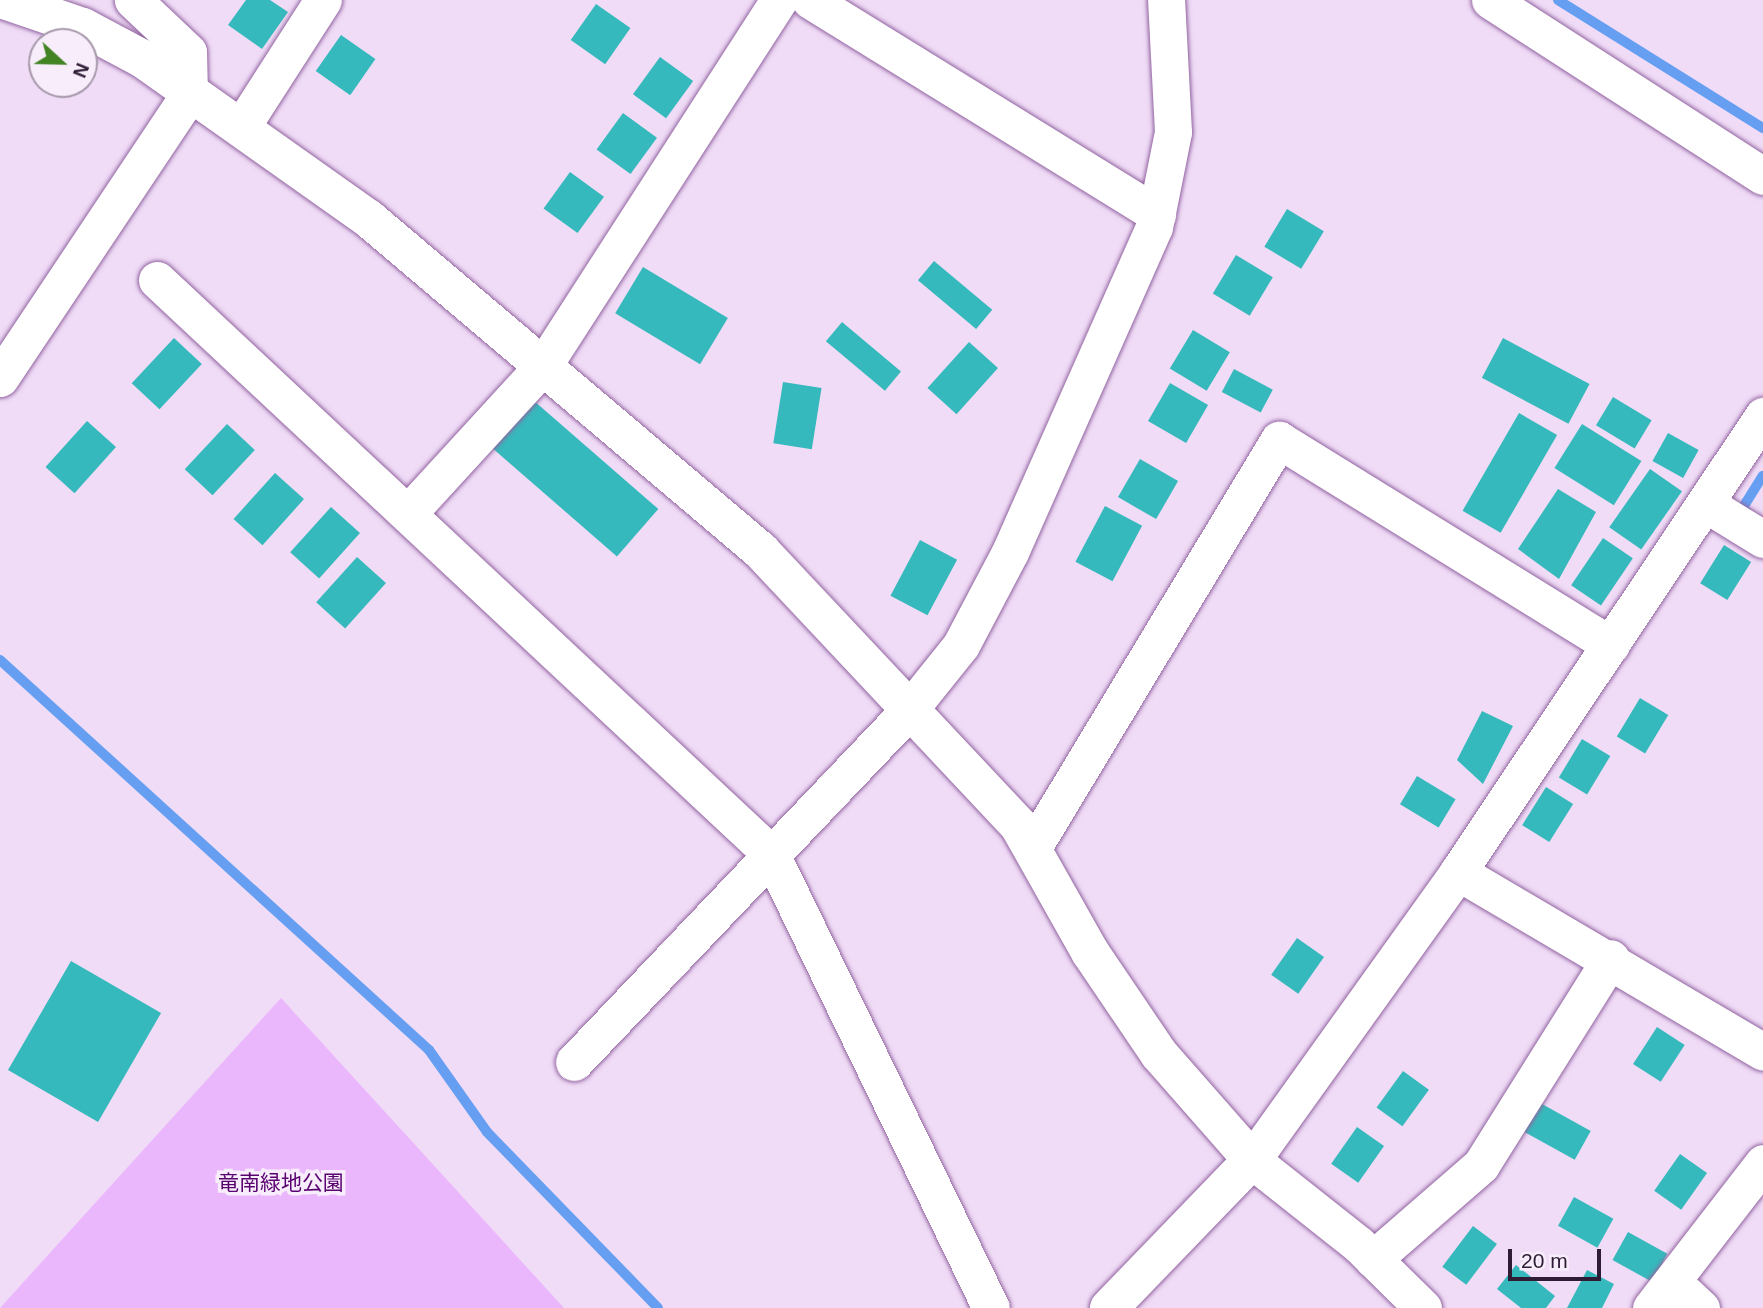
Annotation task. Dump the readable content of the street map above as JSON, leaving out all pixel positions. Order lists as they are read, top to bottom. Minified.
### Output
{"parks":["竜南緑地公園"],"scale_bar":"20 m","north":"right"}
